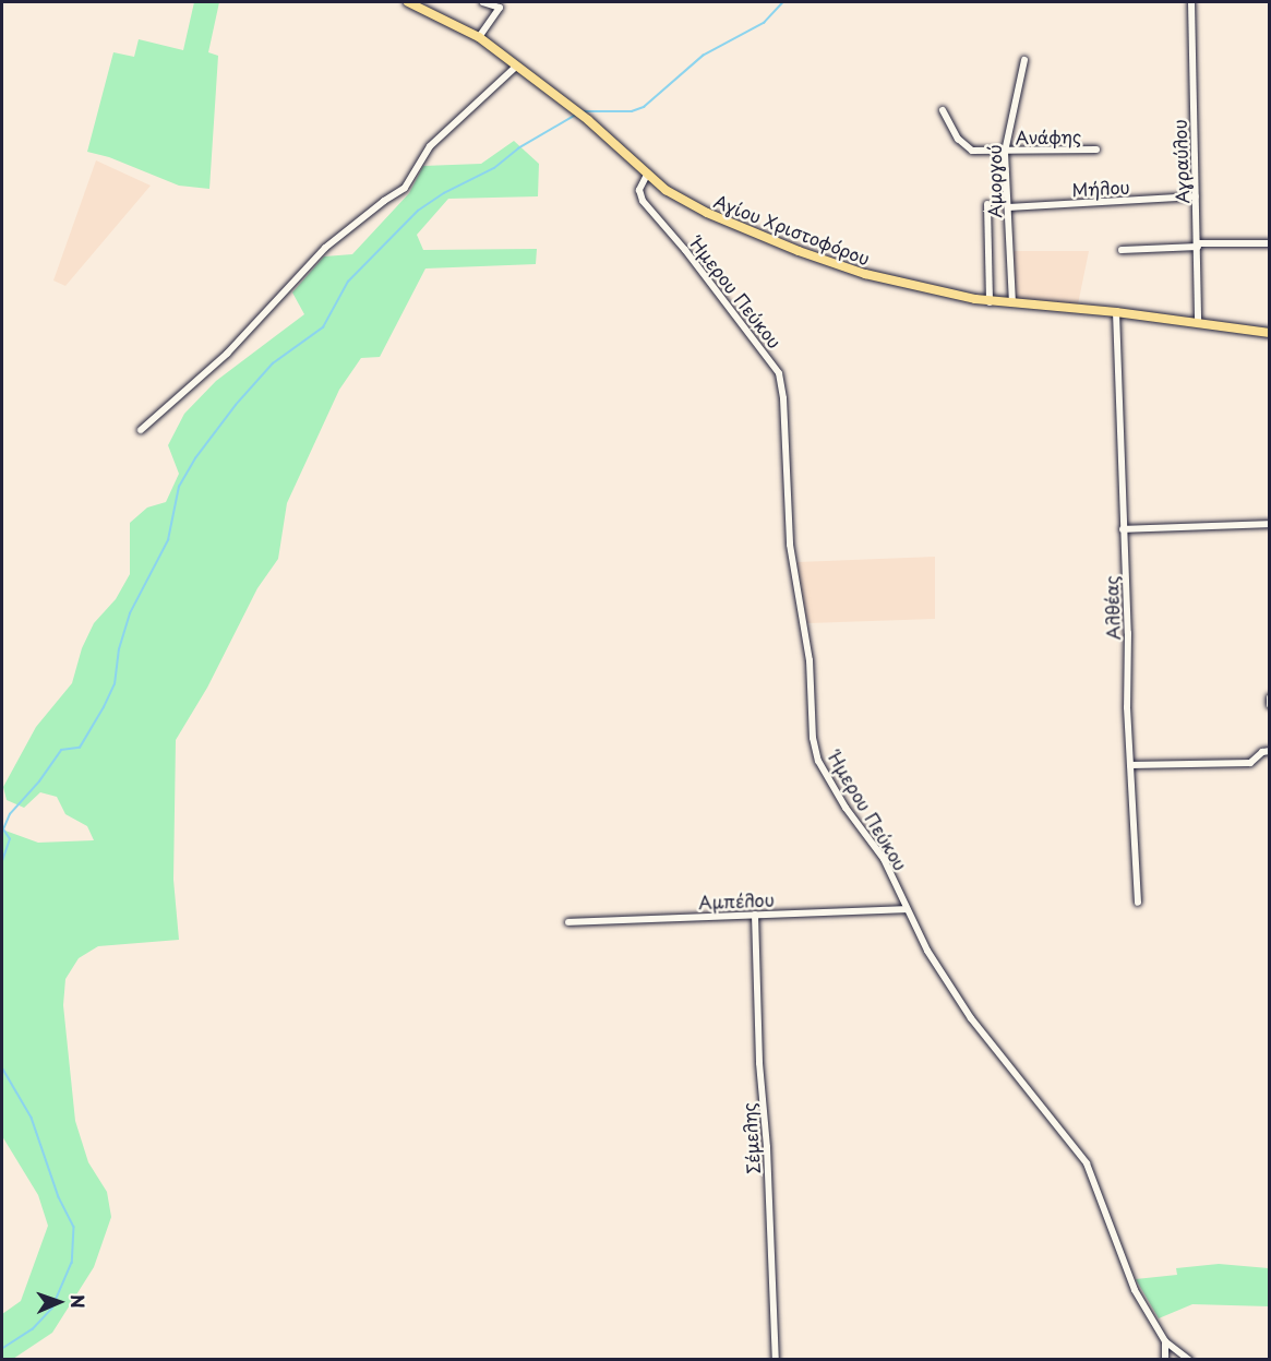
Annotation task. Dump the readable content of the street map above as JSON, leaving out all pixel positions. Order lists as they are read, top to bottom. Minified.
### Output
{"streets":{"main road":["Αγίου Χριστοφόρου"],"street":["Ανάφης","Αγραύλου","Αμοργού","Μήλου","Ήμερου Πεύκου","Αλθέας","Αμπέλου","Σέμελης"]},"crossings":[["Ανάφης","Αμοργού"],["Αγραύλου","Μήλου"],["Αγραύλου","Αγίου Χριστοφόρου"],["Αμοργού","Μήλου"],["Αμοργού","Αγίου Χριστοφόρου"],["Αγίου Χριστοφόρου","Ήμερου Πεύκου"],["Αγίου Χριστοφόρου","Αλθέας"],["Ήμερου Πεύκου","Αμπέλου"],["Αμπέλου","Σέμελης"]],"north":"right"}
